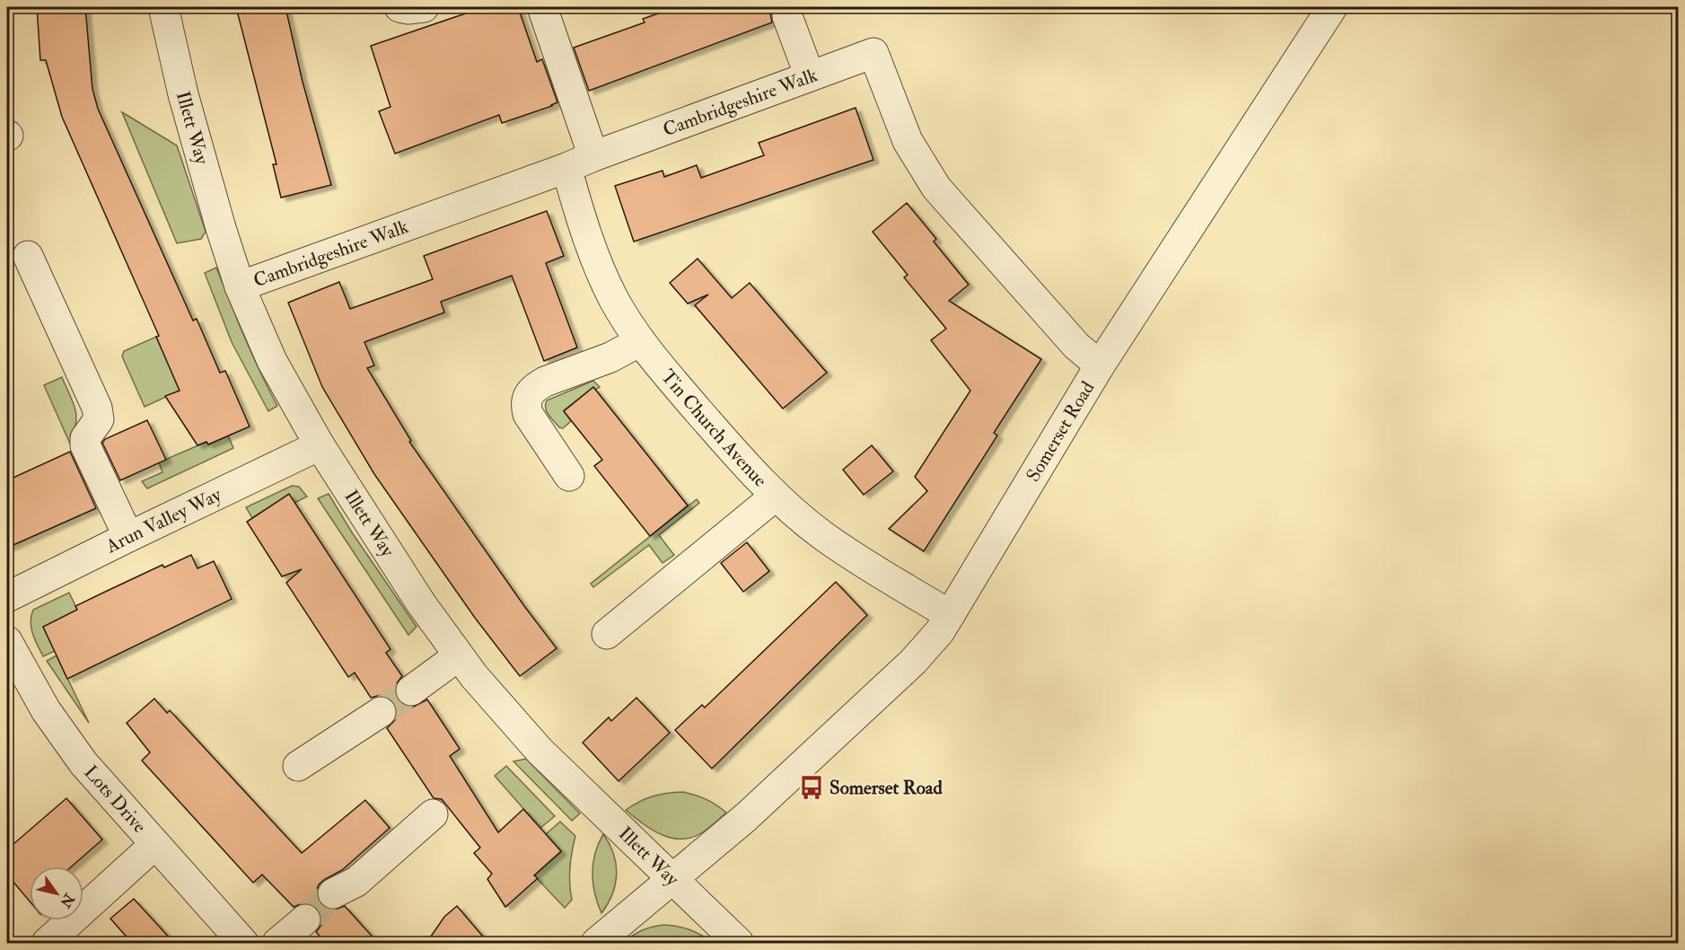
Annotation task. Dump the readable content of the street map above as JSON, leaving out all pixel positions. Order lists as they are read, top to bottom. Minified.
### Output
{"streets":{"street":["Cambridgeshire Walk","Illett Way","Tin Church Avenue","Somerset Road","Arun Valley Way","Lots Drive"]},"crossings":[["Cambridgeshire Walk","Illett Way"],["Cambridgeshire Walk","Tin Church Avenue"],["Cambridgeshire Walk","Somerset Road"],["Illett Way","Somerset Road"],["Illett Way","Arun Valley Way"],["Tin Church Avenue","Somerset Road"]],"places":{"bus stop":["Somerset Road"]},"north":"bottom right"}
